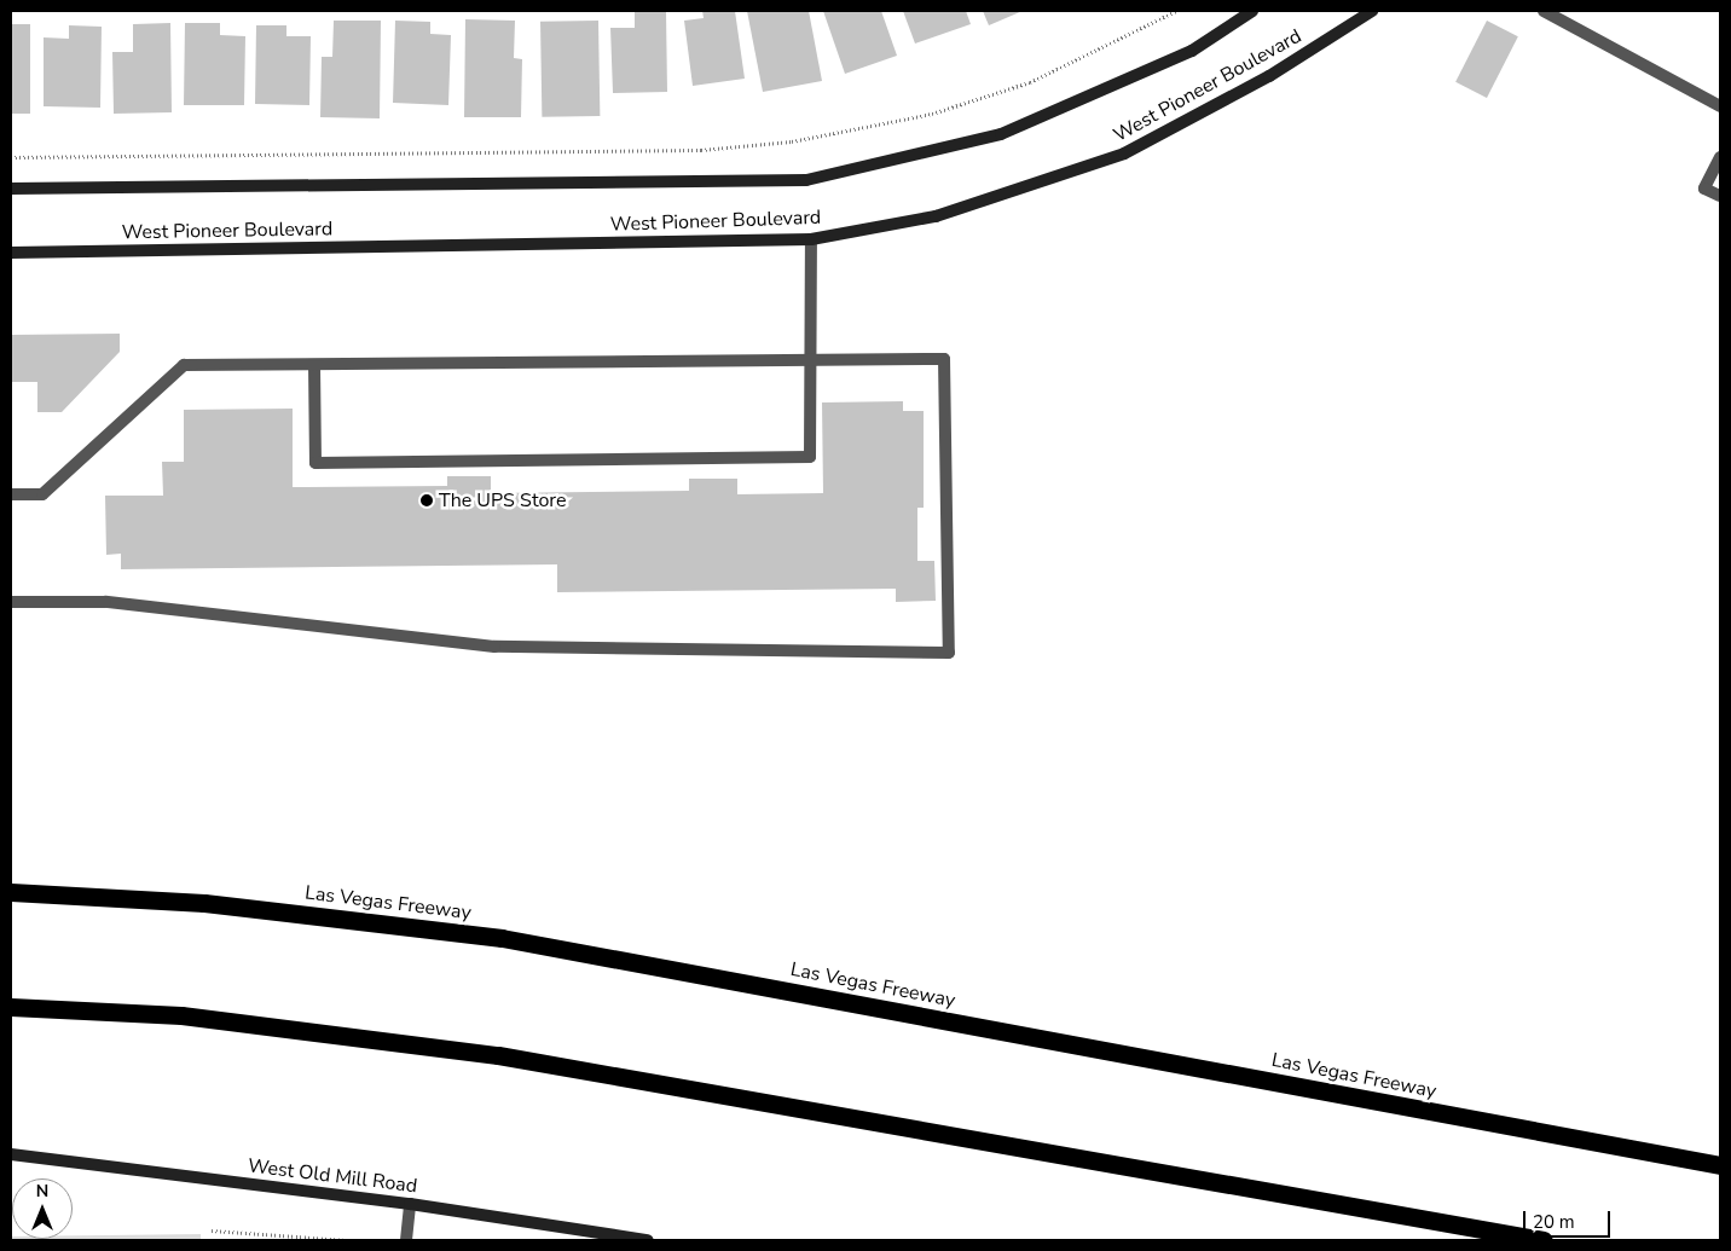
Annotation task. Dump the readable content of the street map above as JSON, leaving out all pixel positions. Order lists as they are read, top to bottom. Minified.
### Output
{"streets":{"highway":["Las Vegas Freeway"],"main road":["West Pioneer Boulevard","West Old Mill Road"]},"places":["The UPS Store"],"scale_bar":"20 m","north":"top"}
